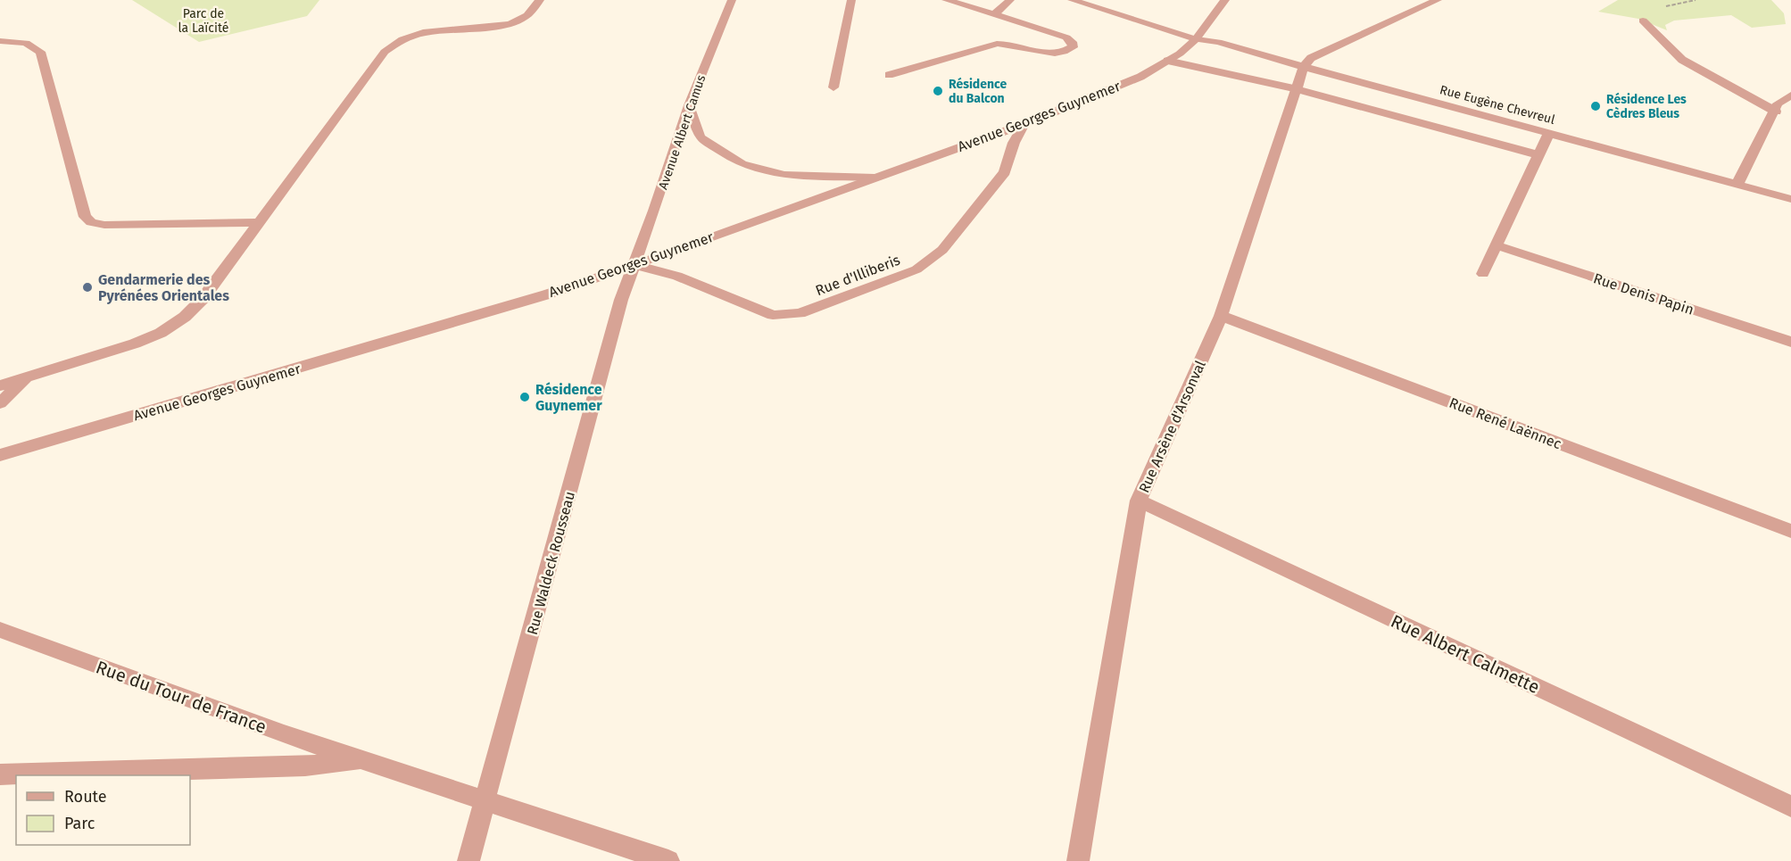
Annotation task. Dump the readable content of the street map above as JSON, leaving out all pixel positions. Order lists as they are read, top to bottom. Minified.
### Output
{"streets":{"street":["Rue Eugène Chevreul","Avenue Georges Guynemer","Avenue Albert Camus","Rue d'Illiberis","Rue Denis Papin","Rue René Laënnec","Rue Arsène d'Arsonval","Rue Waldeck Rousseau","Rue Albert Calmette","Rue du Tour de France"]},"crossings":[["Rue Eugène Chevreul","Avenue Georges Guynemer"],["Rue Eugène Chevreul","Rue Arsène d'Arsonval"],["Avenue Georges Guynemer","Avenue Albert Camus"],["Avenue Georges Guynemer","Rue d'Illiberis"],["Avenue Georges Guynemer","Rue Waldeck Rousseau"],["Avenue Albert Camus","Rue d'Illiberis"],["Avenue Albert Camus","Rue Waldeck Rousseau"],["Rue d'Illiberis","Rue Waldeck Rousseau"],["Rue René Laënnec","Rue Arsène d'Arsonval"],["Rue Arsène d'Arsonval","Rue Albert Calmette"],["Rue Waldeck Rousseau","Rue du Tour de France"]],"parks":["Parc de la Laïcité"],"places":["Résidence du Balcon","Résidence Les Cèdres Bleus","Gendarmerie des Pyrénées Orientales","Résidence Guynemer"],"legend":["Route","Parc"]}
